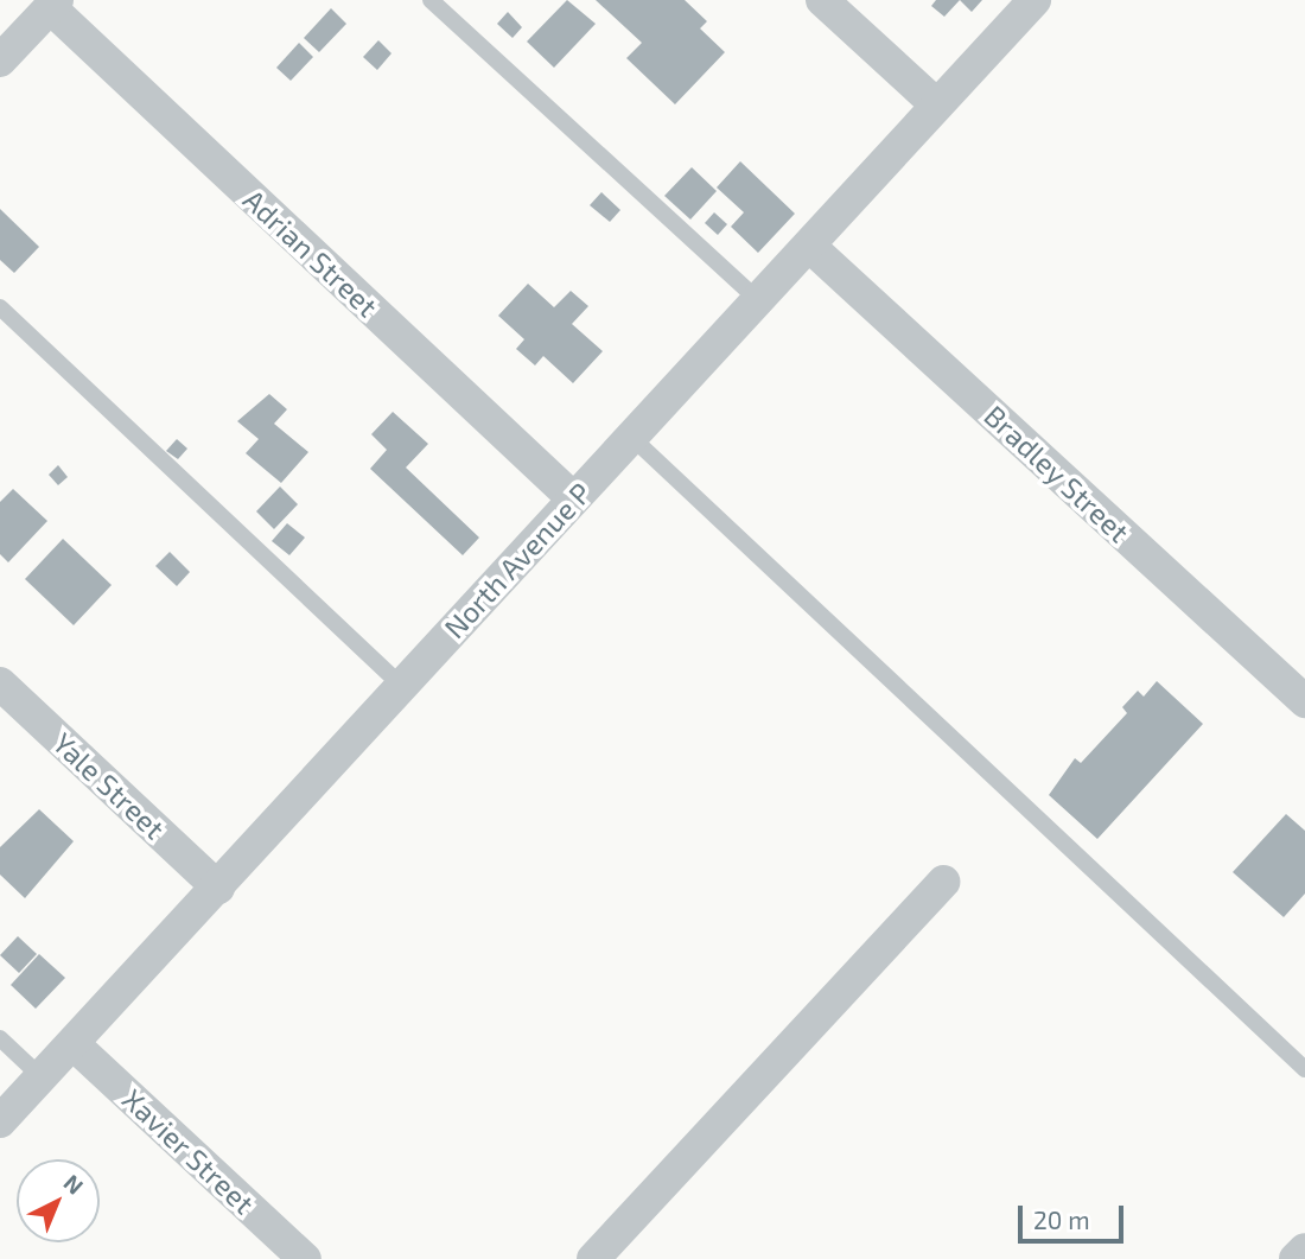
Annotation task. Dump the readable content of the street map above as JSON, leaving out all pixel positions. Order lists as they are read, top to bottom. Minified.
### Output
{"streets":{"street":["Adrian Street","Bradley Street","North Avenue P","Yale Street","Xavier Street"]},"crossings":[["Adrian Street","North Avenue P"],["Bradley Street","North Avenue P"],["North Avenue P","Yale Street"],["North Avenue P","Xavier Street"]],"scale_bar":"20 m","north":"top right"}
